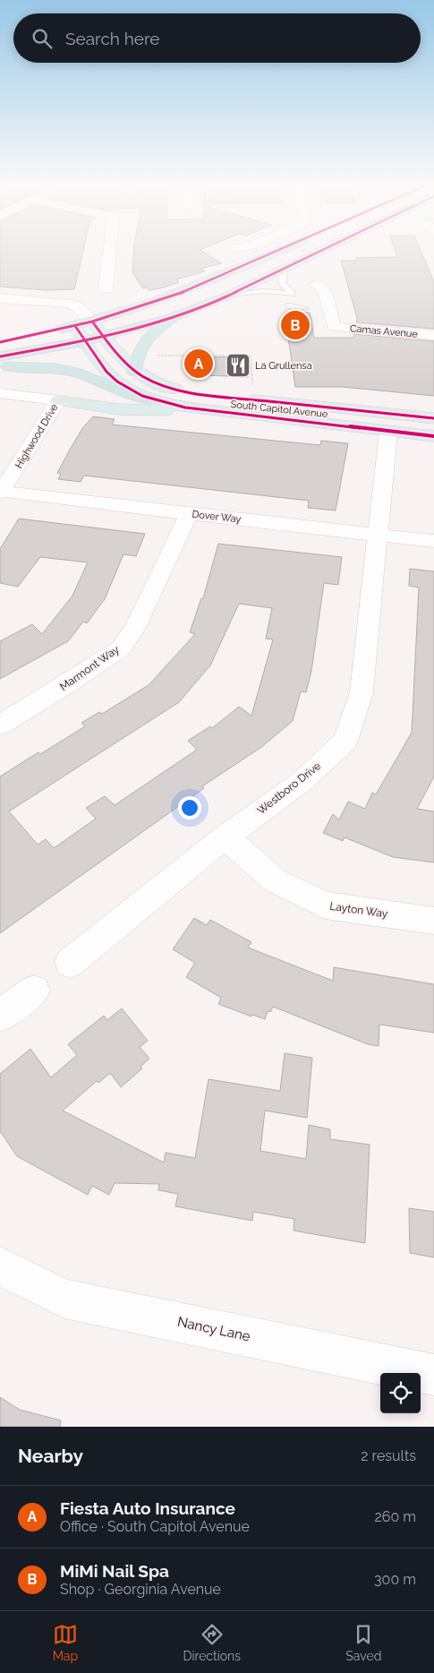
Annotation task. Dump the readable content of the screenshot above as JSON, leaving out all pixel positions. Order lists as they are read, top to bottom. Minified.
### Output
{"streets":{"main road":["South Capitol Avenue"],"street":["Camas Avenue","Highwood Drive","Dover Way","Marmont Way","Westboro Drive","Layton Way","Nancy Lane"]},"crossings":[["South Capitol Avenue","Westboro Drive"],["Highwood Drive","Dover Way"],["Dover Way","Marmont Way"],["Dover Way","Westboro Drive"],["Westboro Drive","Layton Way"]],"places":{"restaurant":["La Grullensa"]},"page":{"search":"Search here","pins":["B","A"],"heading":["Nearby","2 results"],"list":[{"mark":"A","name":"Fiesta Auto Insurance","note":"Office · South Capitol Avenue","value":"260 m"},{"mark":"B","name":"MiMi Nail Spa","note":"Shop · Georginia Avenue","value":"300 m"}],"nav":["Map","Directions","Saved"]}}
